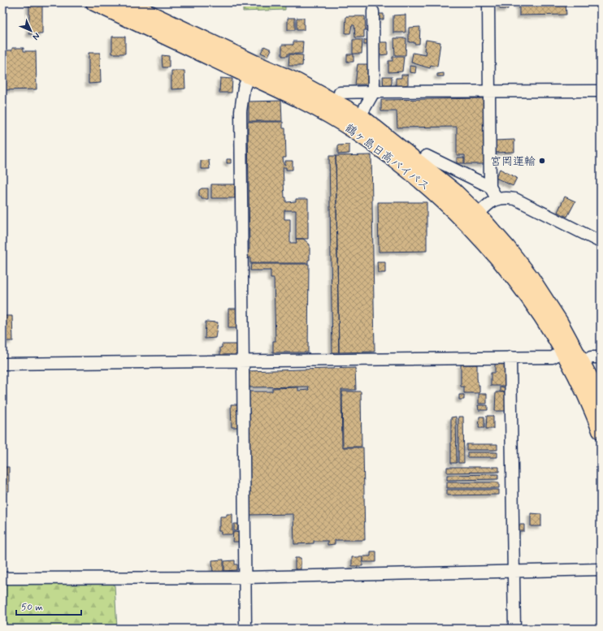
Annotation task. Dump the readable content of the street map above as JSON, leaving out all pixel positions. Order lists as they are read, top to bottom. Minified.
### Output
{"streets":{"highway":["鶴ヶ島日高バイパス"]},"places":["宮岡運輸"],"scale_bar":"50 m","north":"bottom right"}
